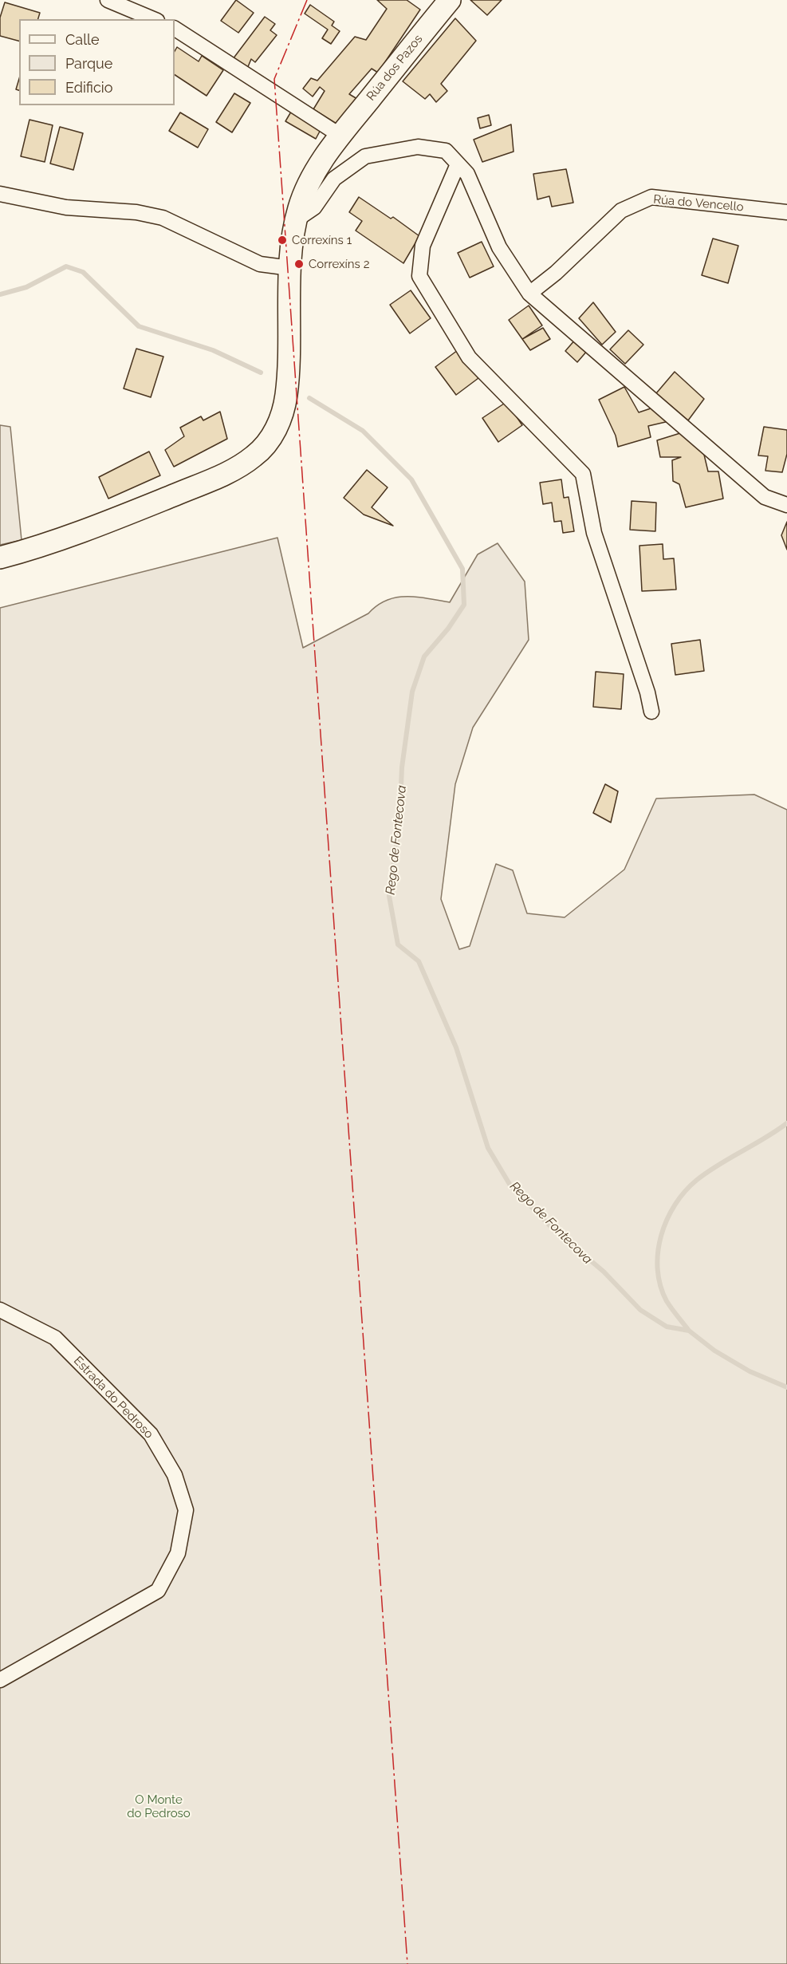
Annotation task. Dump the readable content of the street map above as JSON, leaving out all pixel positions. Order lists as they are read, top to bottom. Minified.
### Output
{"streets":{"street":["Rúa dos Pazos","Rúa do Vencello","Estrada do Pedroso"]},"water":["Rego de Fontecova"],"parks":["O Monte do Pedroso"],"places":["Correxíns 1","Correxíns 2"],"legend":["Calle","Parque","Edificio"]}
